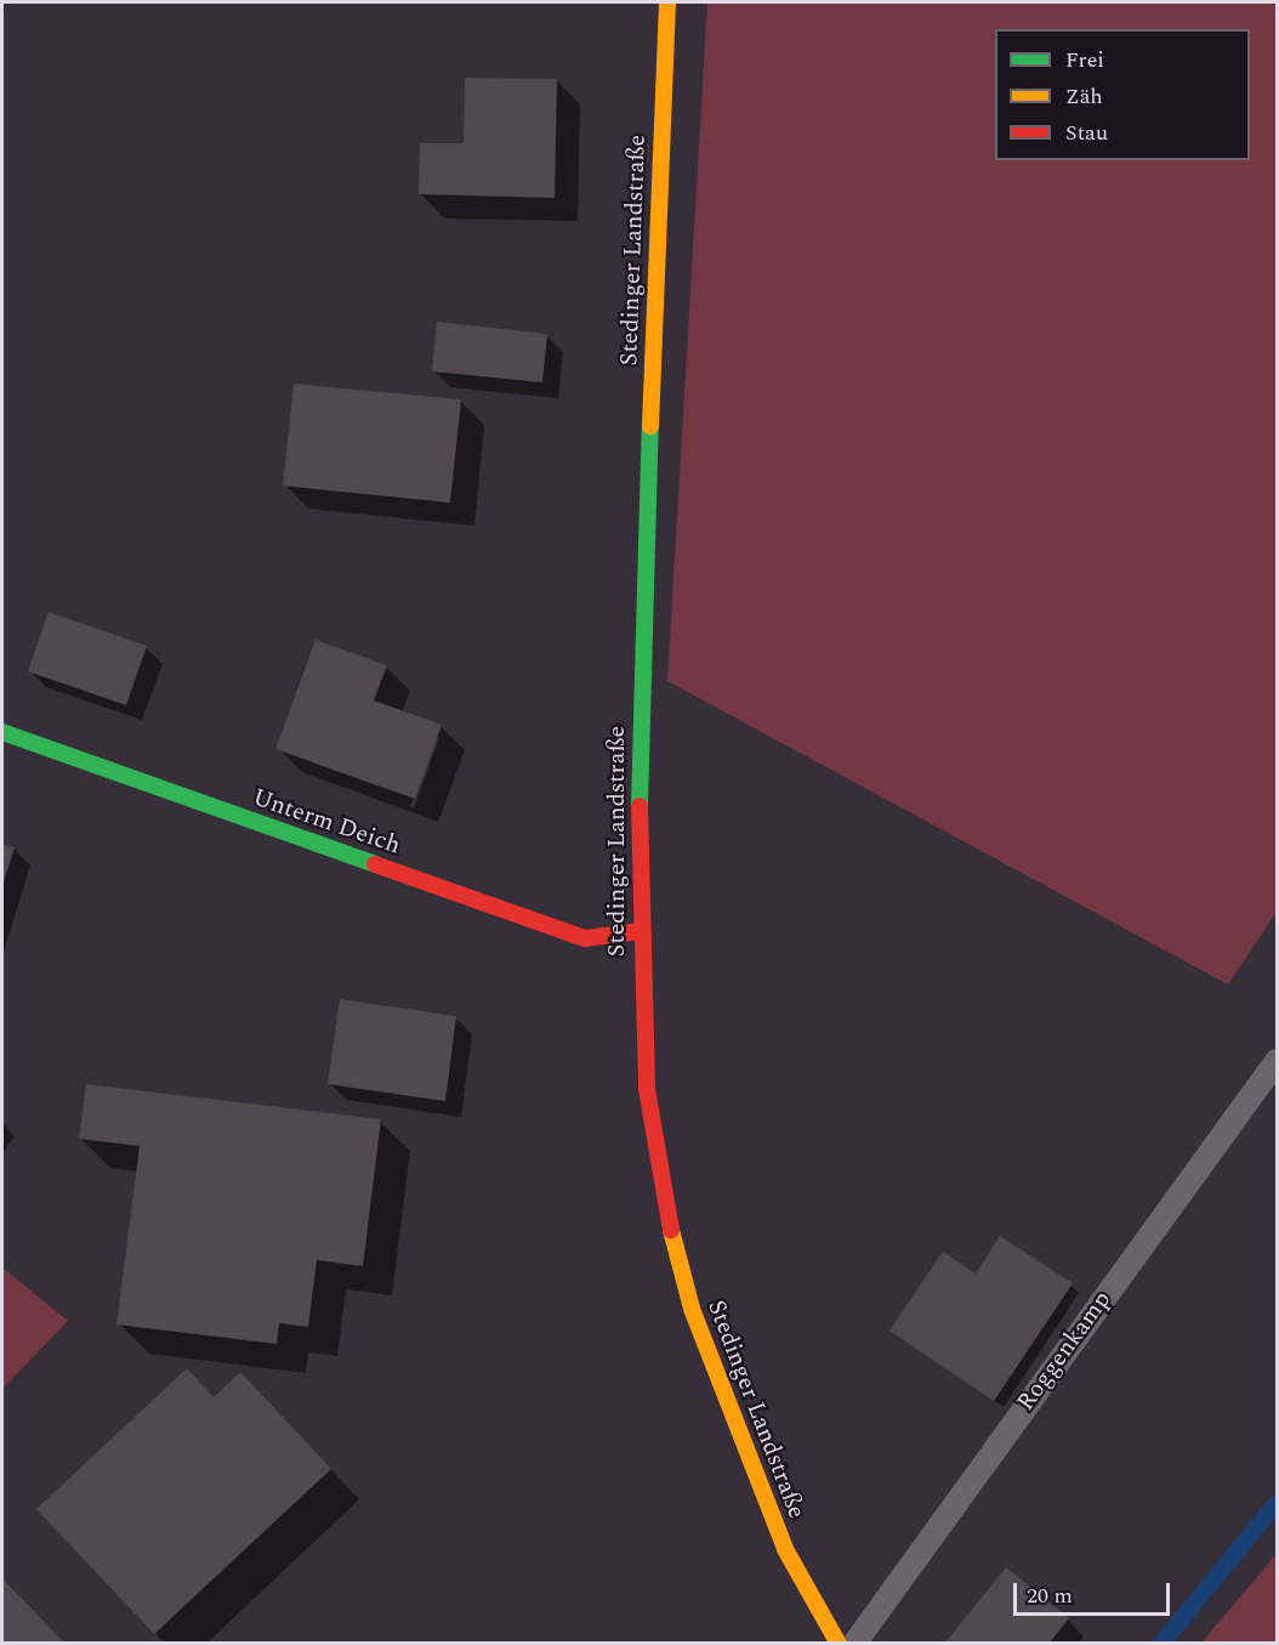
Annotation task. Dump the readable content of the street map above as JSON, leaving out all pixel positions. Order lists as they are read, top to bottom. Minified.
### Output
{"streets":{"main road":["Stedinger Landstraße","Unterm Deich"],"lane":["Roggenkamp"]},"crossings":[["Stedinger Landstraße","Unterm Deich"]],"legend":["Frei","Zäh","Stau"],"scale_bar":"20 m"}
